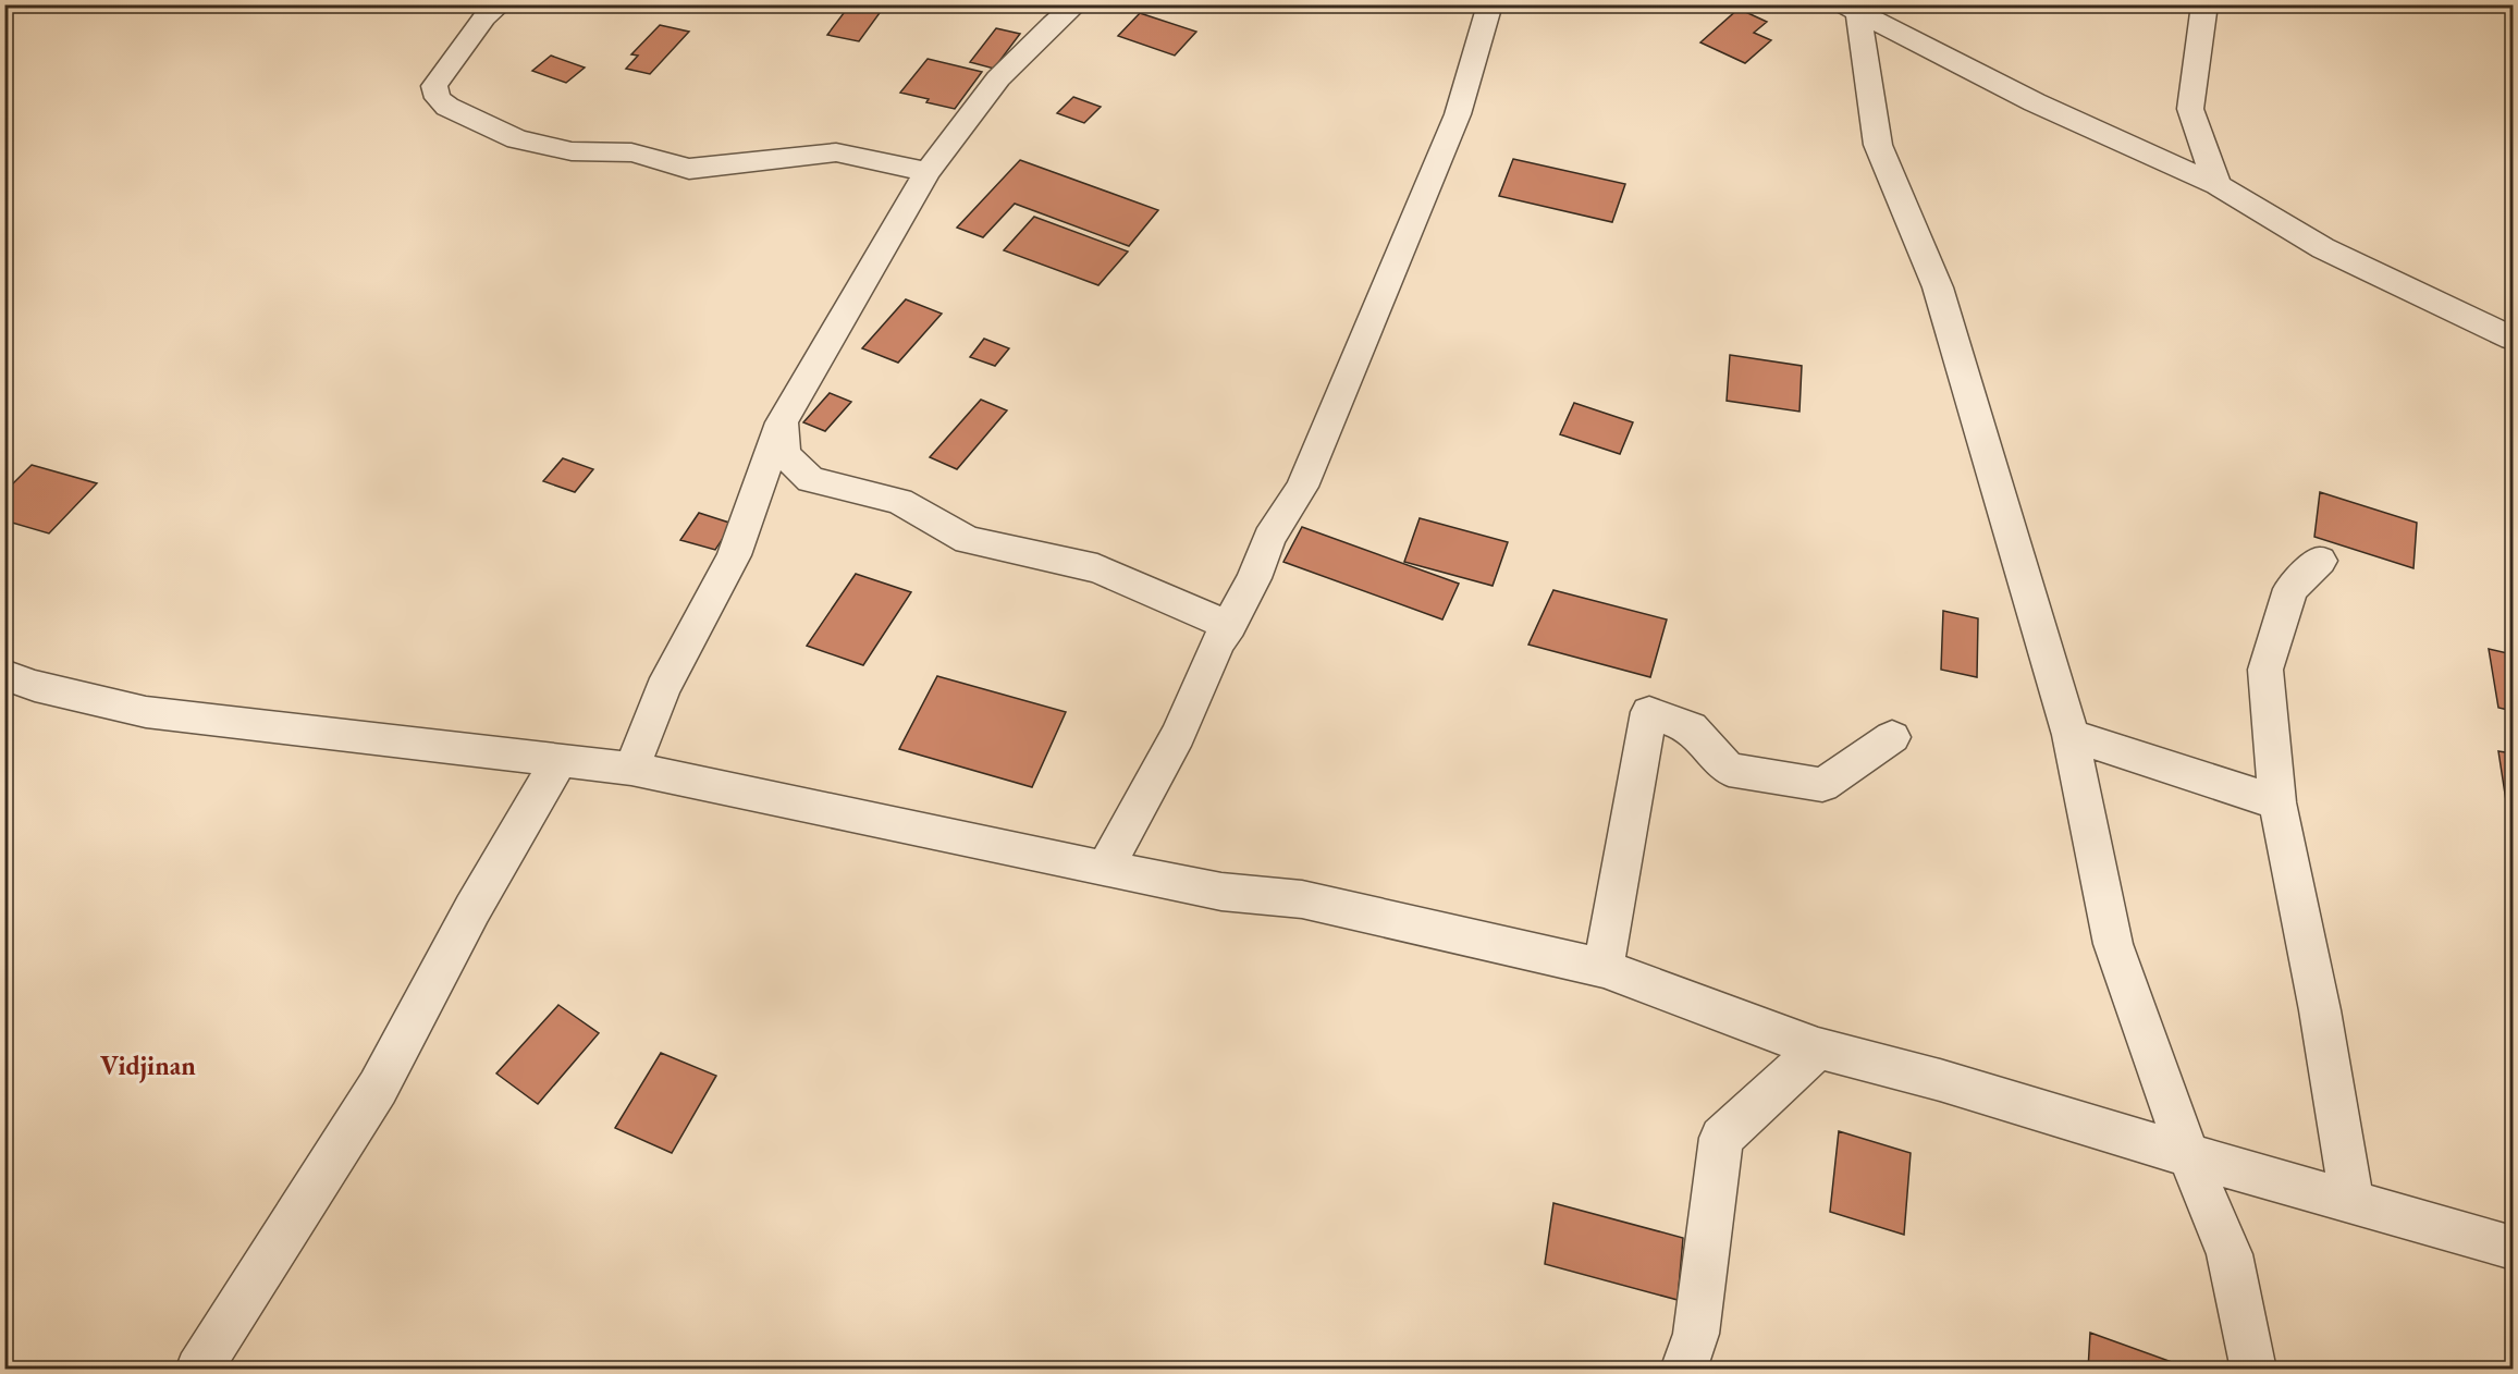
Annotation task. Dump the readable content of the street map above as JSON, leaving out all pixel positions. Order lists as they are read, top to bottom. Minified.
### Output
{"districts":["Vidjinan"]}
